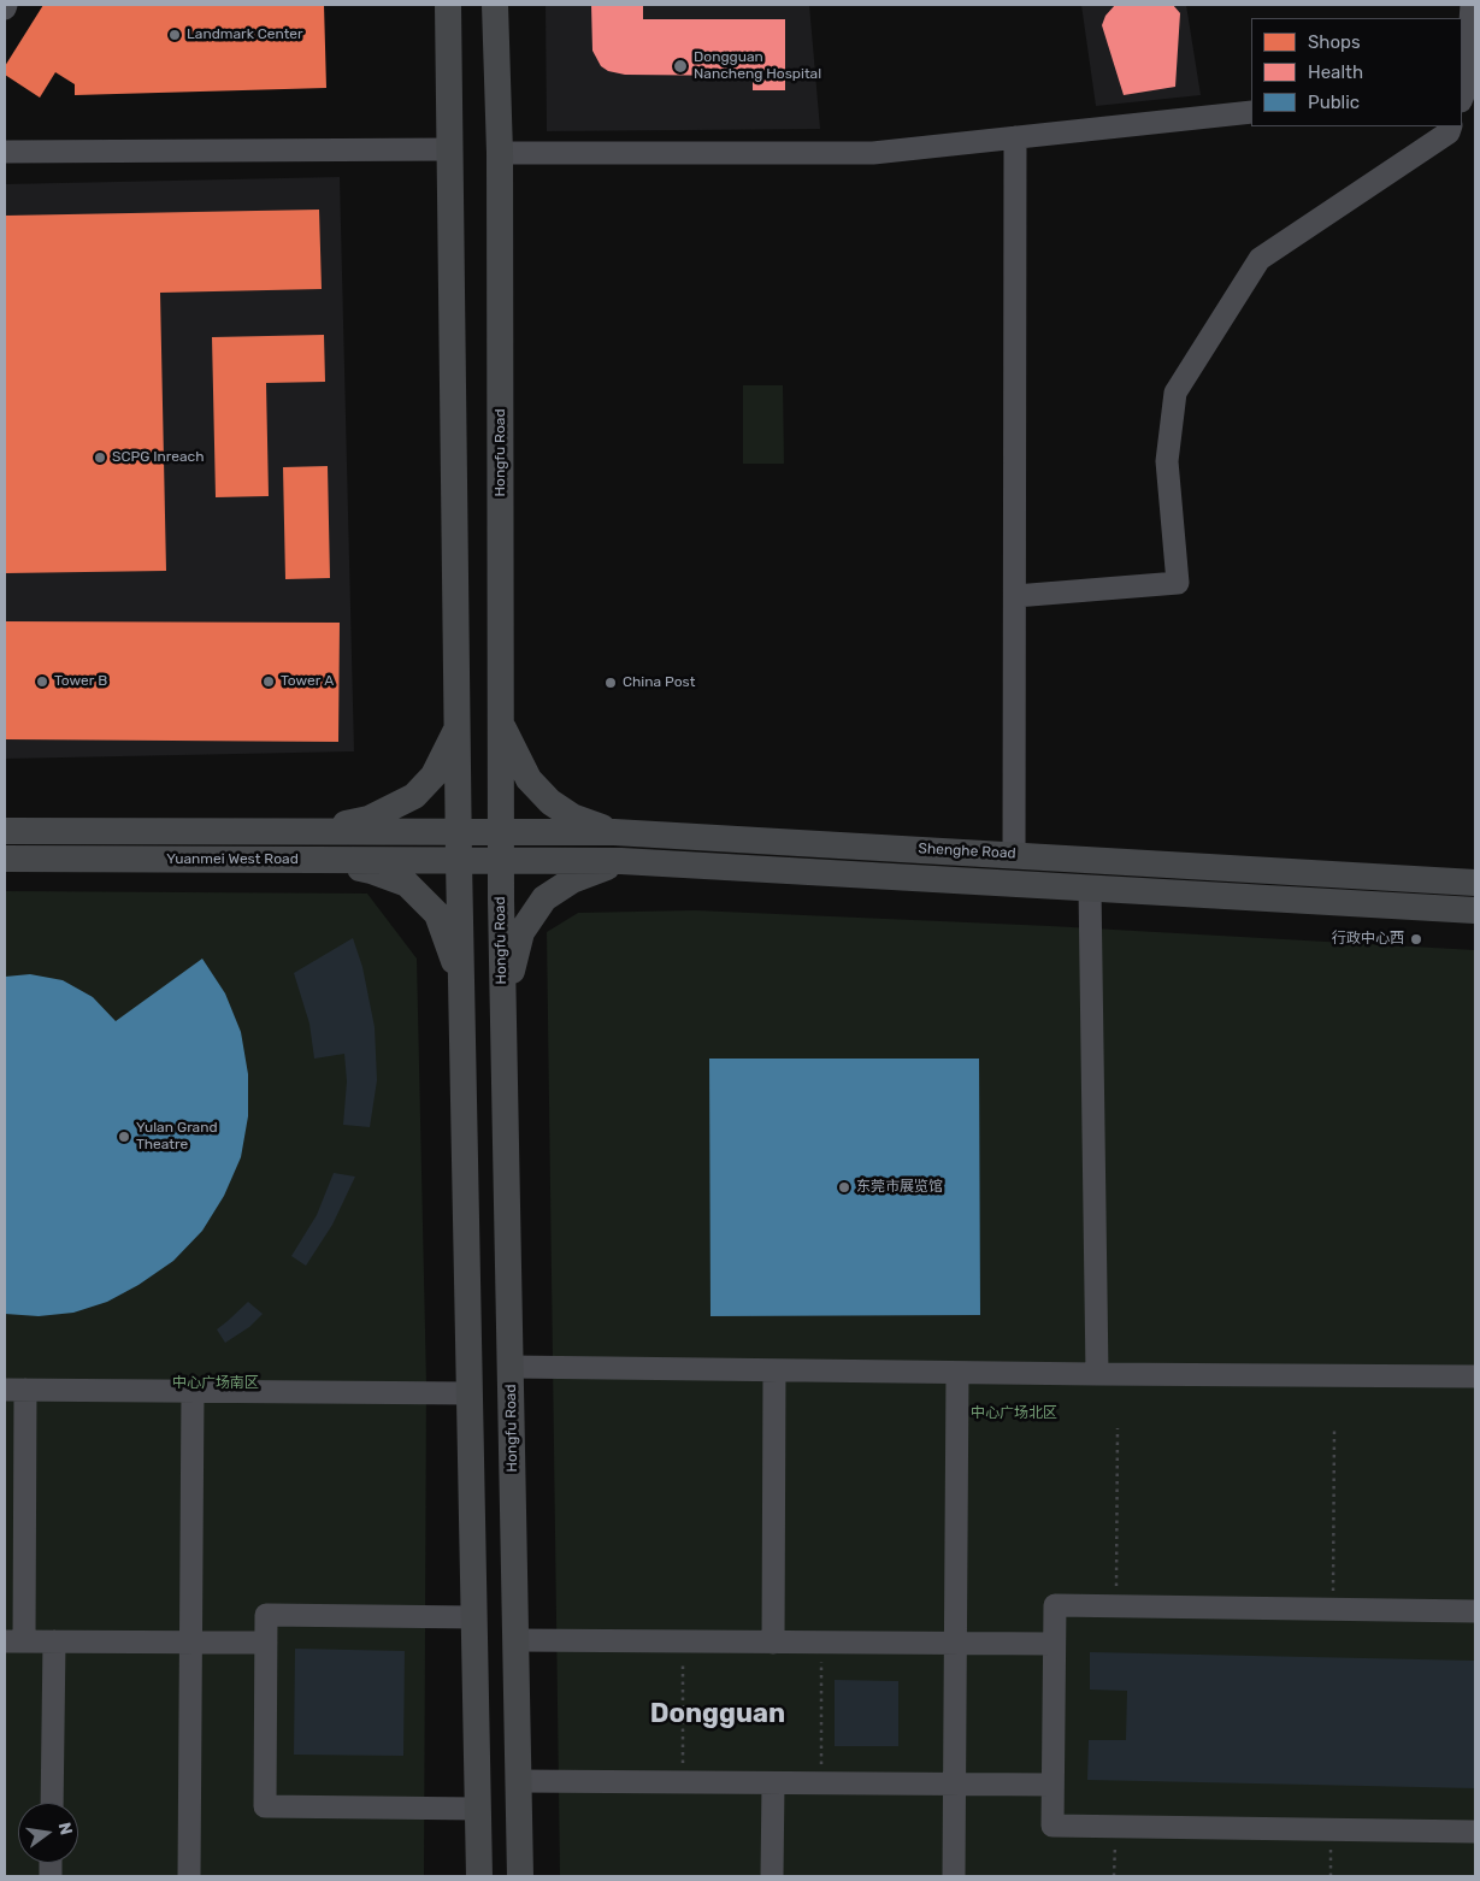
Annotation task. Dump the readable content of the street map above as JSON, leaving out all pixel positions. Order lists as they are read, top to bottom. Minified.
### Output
{"streets":{"main road":["Hongfu Road","Shenghe Road","Yuanmei West Road"]},"crossings":[["Hongfu Road","Shenghe Road"],["Shenghe Road","Yuanmei West Road"]],"districts":["Dongguan"],"parks":["中心广场南区","中心广场北区"],"places":["Landmark Center","Dongguan Nancheng Hospital","SCPG Inreach","Tower B","Tower A","China Post","行政中心西","Yulan Grand Theatre","东莞市展览馆"],"legend":["Shops","Health","Public"],"north":"right"}
